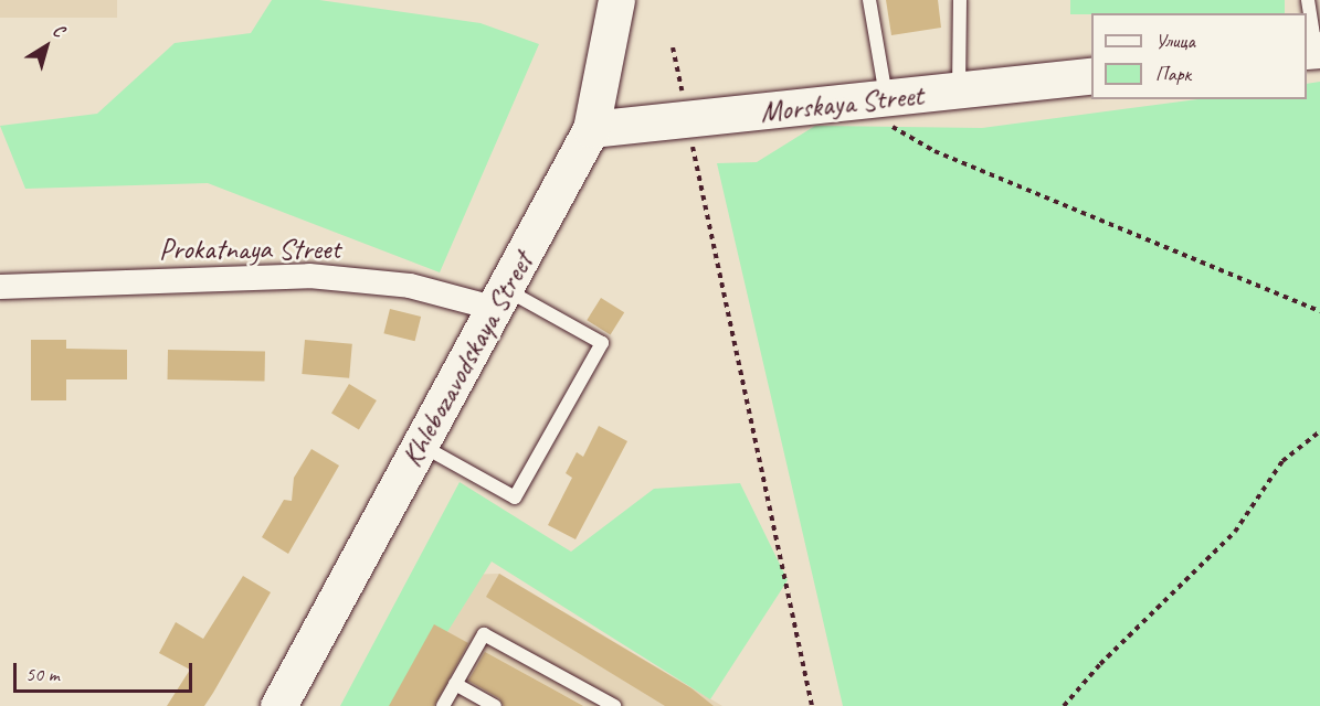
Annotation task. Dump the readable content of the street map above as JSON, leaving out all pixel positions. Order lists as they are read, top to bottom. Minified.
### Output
{"streets":{"main road":["Morskaya Street","Khlebozavodskaya Street"],"street":["Prokatnaya Street"]},"crossings":[["Morskaya Street","Khlebozavodskaya Street"],["Prokatnaya Street","Khlebozavodskaya Street"]],"legend":["Улица","Парк"],"scale_bar":"50 m","north":"top right"}
